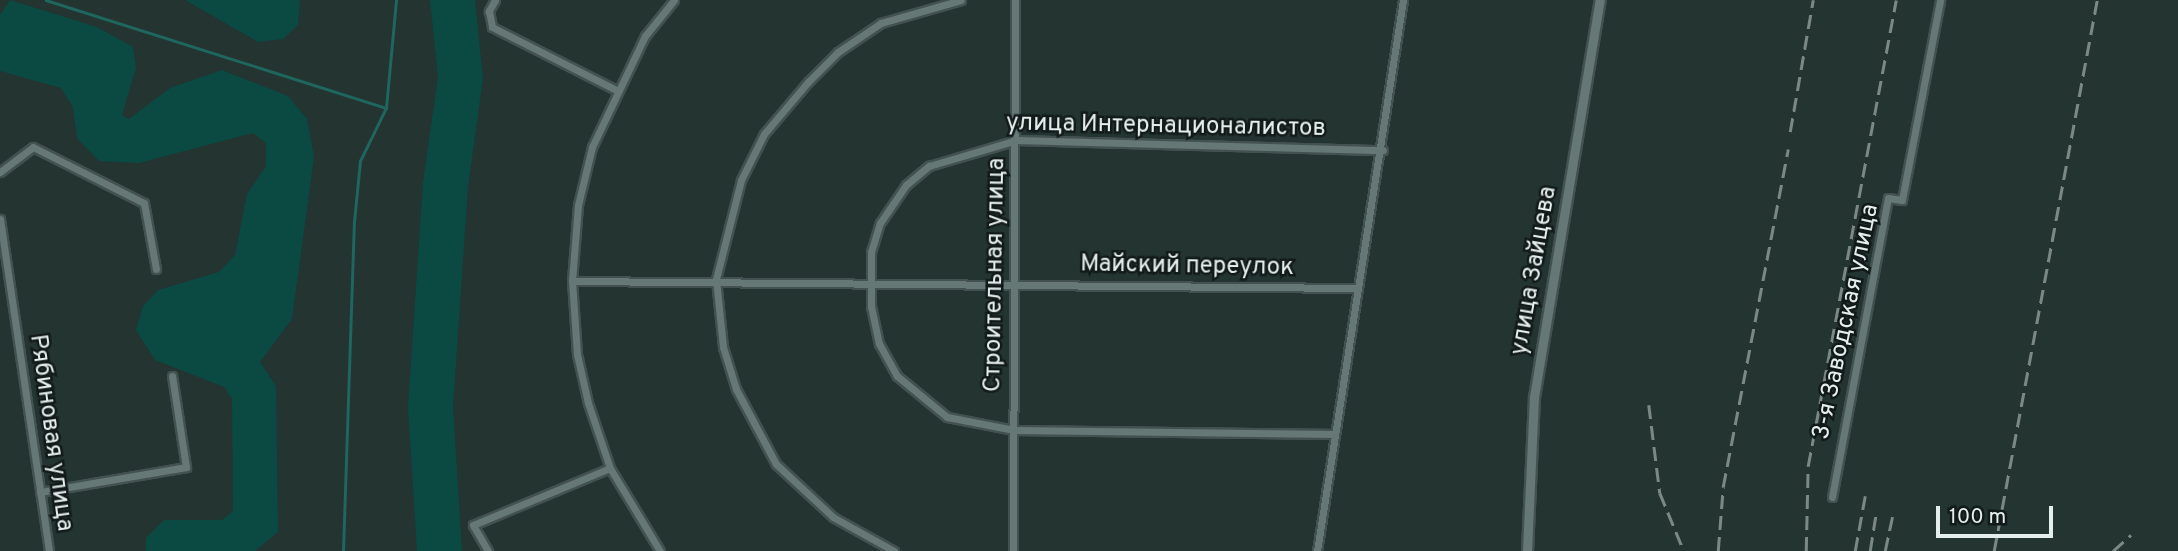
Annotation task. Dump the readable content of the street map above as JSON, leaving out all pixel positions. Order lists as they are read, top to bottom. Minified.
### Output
{"streets":{"street":["улица Интернационалистов","Майский переулок","улица Зайцева","Строительная улица","3-я Заводская улица","Рябиновая улица"]},"crossings":[["улица Интернационалистов","Майский переулок"],["улица Интернационалистов","Строительная улица"],["Майский переулок","Строительная улица"]],"scale_bar":"100 m"}
